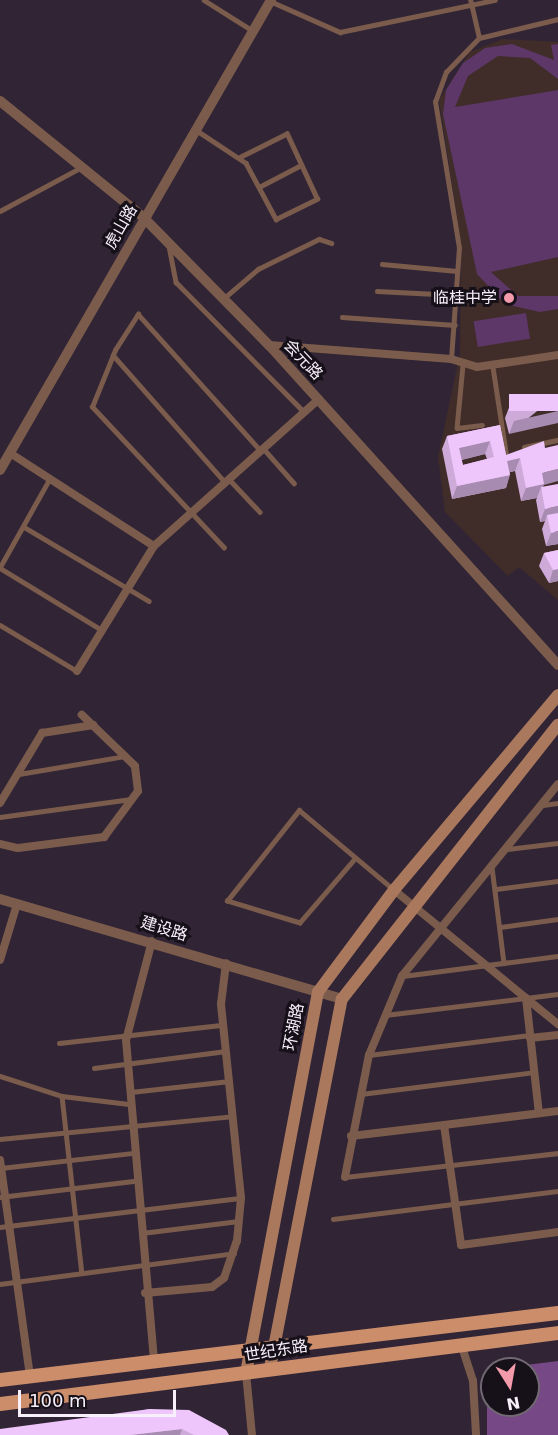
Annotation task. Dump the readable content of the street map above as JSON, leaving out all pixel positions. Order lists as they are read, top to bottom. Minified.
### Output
{"streets":{"main road":["环湖路","世纪东路"],"street":["虎山路","会元路","建设路"]},"crossings":[["虎山路","会元路"],["建设路","环湖路"],["环湖路","世纪东路"]],"places":["临桂中学"],"scale_bar":"100 m","north":"bottom"}
